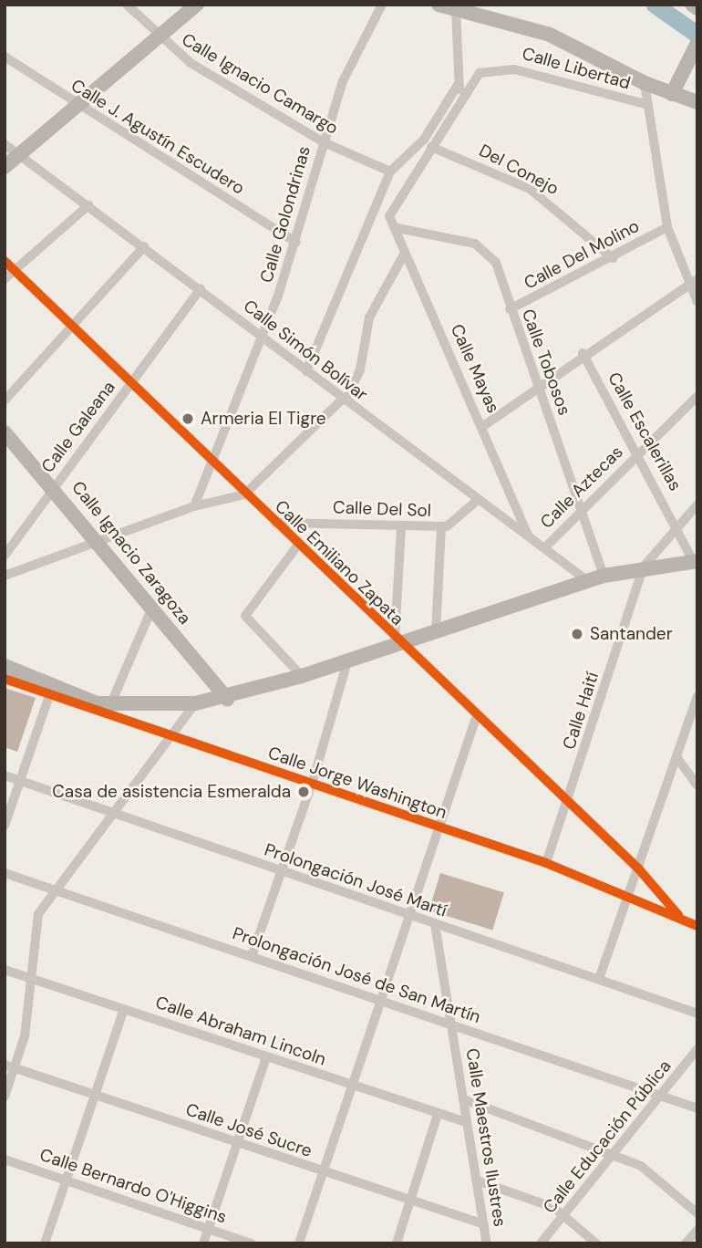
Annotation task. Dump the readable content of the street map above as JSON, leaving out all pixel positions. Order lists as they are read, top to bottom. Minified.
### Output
{"streets":{"street":["Calle Libertad","Calle Ignacio Camargo","Calle J. Agustín Escudero","Del Conejo","Calle Golondrinas","Calle Del Molino","Calle Simón Bolívar","Calle Tobosos","Calle Mayas","Calle Galeana","Calle Escalerillas","Calle Aztecas","Calle Del Sol","Calle Ignacio Zaragoza","Calle Emiliano Zapata","Calle Haití","Calle Jorge Washington","Prolongación José Martí","Prolongación José de San Martín","Calle Abraham Lincoln","Calle José Sucre","Calle Educación Pública","Calle Maestros Ilustres","Calle Bernardo O'Higgins"]},"crossings":[["Calle Ignacio Camargo","Calle Golondrinas"],["Calle J. Agustín Escudero","Calle Golondrinas"],["Del Conejo","Calle Del Molino"],["Calle Golondrinas","Calle Simón Bolívar"],["Calle Golondrinas","Calle Emiliano Zapata"],["Calle Del Molino","Calle Tobosos"],["Calle Simón Bolívar","Calle Mayas"],["Calle Simón Bolívar","Calle Galeana"],["Calle Simón Bolívar","Calle Aztecas"],["Calle Simón Bolívar","Calle Del Sol"],["Calle Tobosos","Calle Mayas"],["Calle Tobosos","Calle Aztecas"],["Calle Galeana","Calle Ignacio Zaragoza"],["Calle Galeana","Calle Emiliano Zapata"],["Calle Escalerillas","Calle Aztecas"],["Calle Escalerillas","Calle Haití"],["Calle Del Sol","Calle Emiliano Zapata"],["Calle Emiliano Zapata","Calle Haití"],["Calle Emiliano Zapata","Calle Jorge Washington"],["Calle Haití","Calle Jorge Washington"],["Prolongación José Martí","Calle Maestros Ilustres"],["Prolongación José de San Martín","Calle Educación Pública"],["Prolongación José de San Martín","Calle Maestros Ilustres"],["Calle Abraham Lincoln","Calle Maestros Ilustres"],["Calle José Sucre","Calle Maestros Ilustres"]],"places":["Armeria El Tigre","Santander","Casa de asistencia Esmeralda"]}
